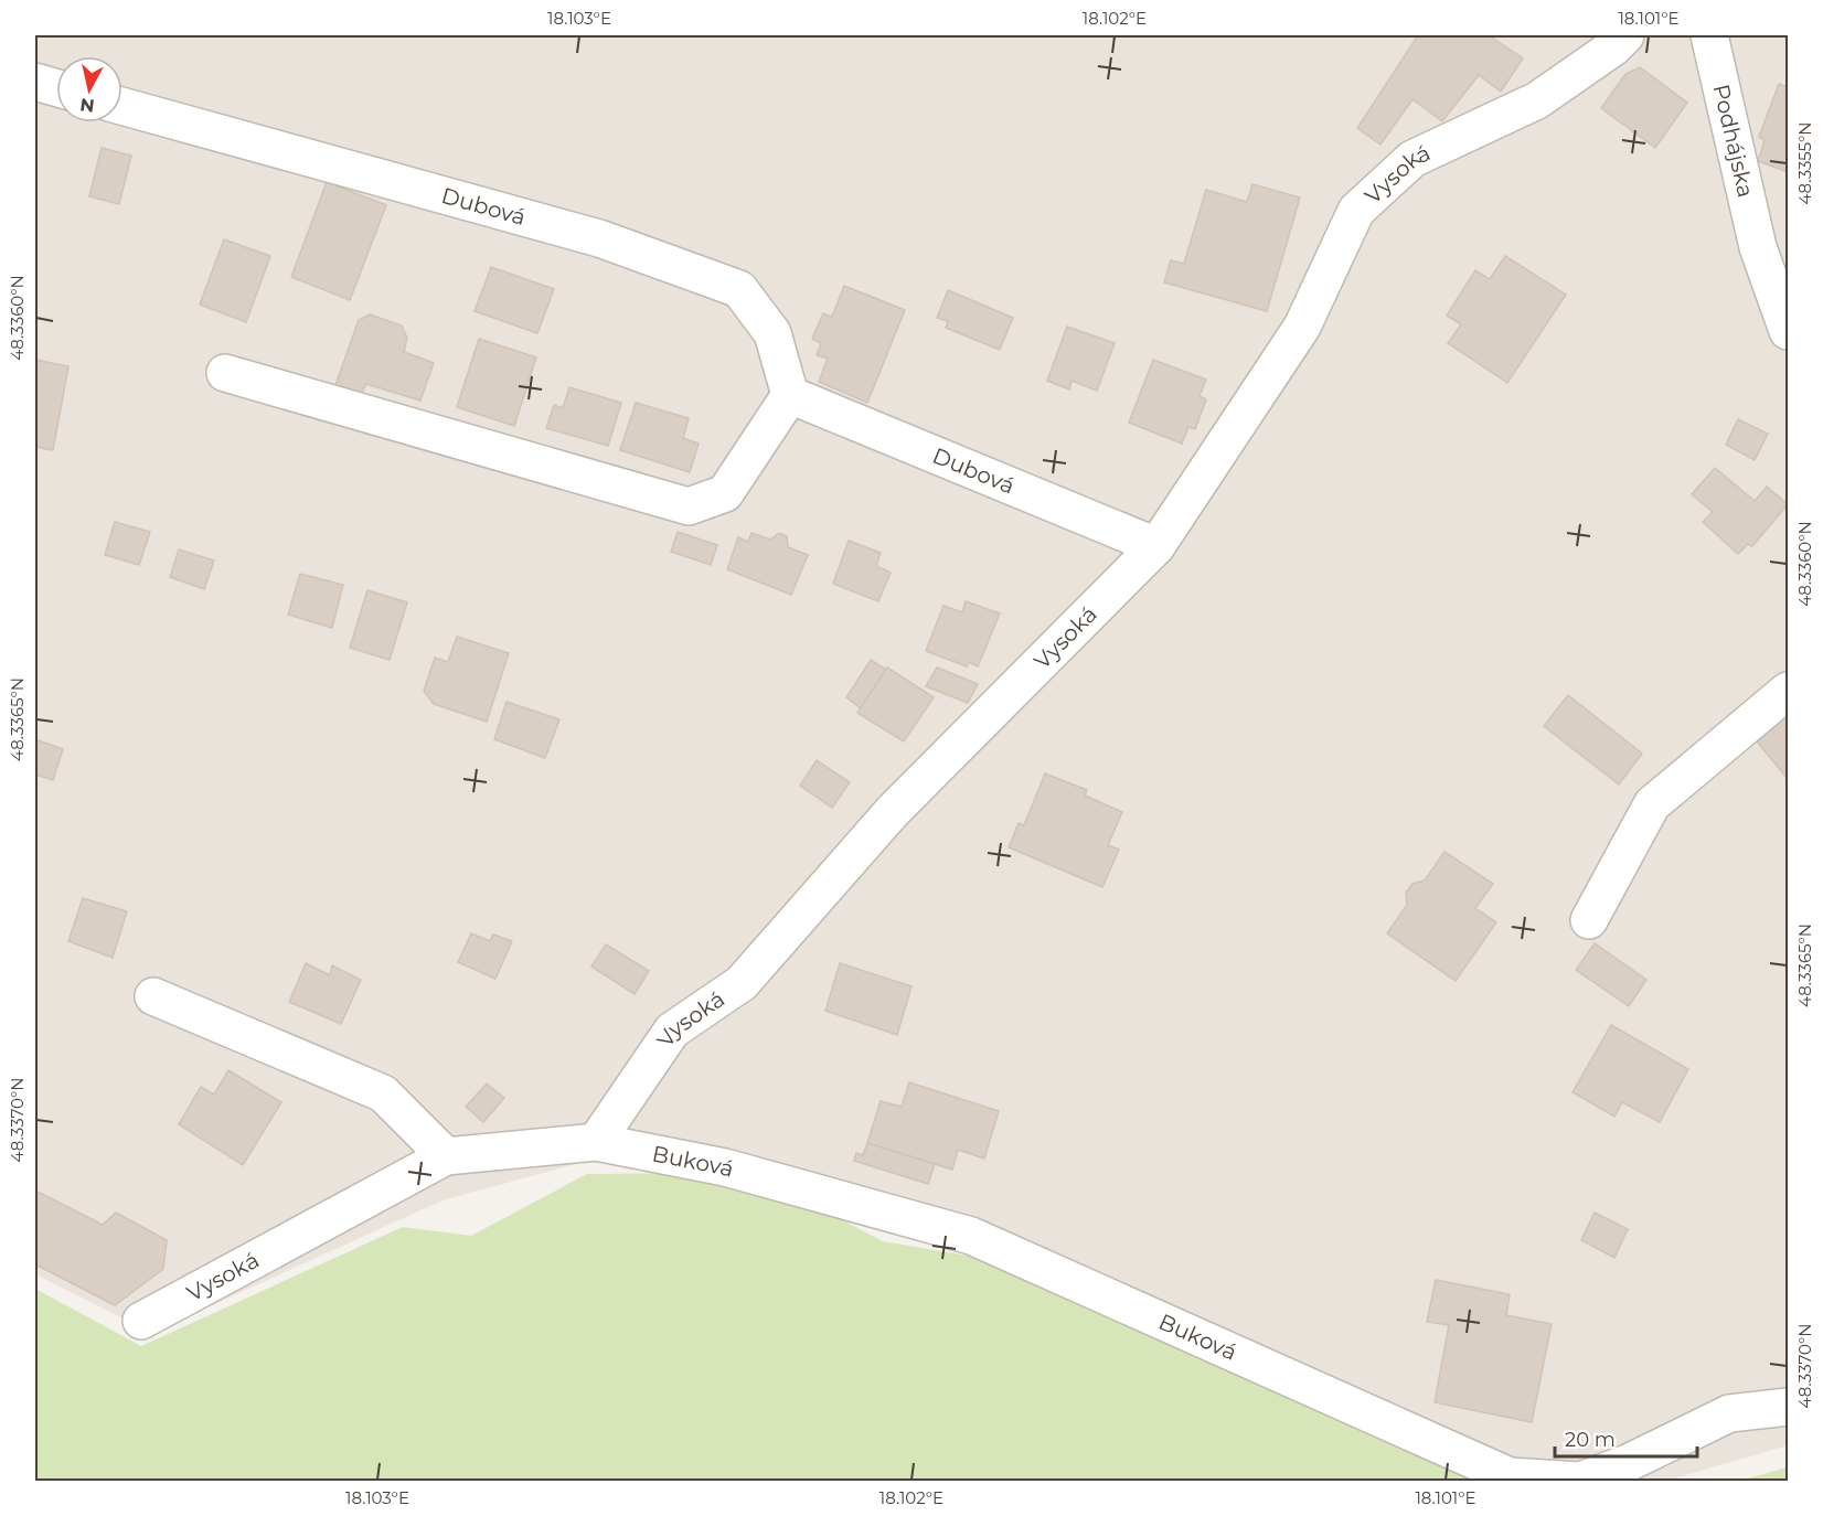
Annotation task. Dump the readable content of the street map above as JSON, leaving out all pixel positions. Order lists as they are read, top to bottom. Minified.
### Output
{"streets":{"street":["Podhájska","Vysoká","Dubová","Buková"]},"crossings":[["Vysoká","Dubová"],["Vysoká","Buková"]],"scale_bar":"20 m","north":"bottom","coordinates":["18.103°E","18.102°E","18.101°E","48.3355°N","48.3360°N","48.3365°N","48.3370°N"]}
